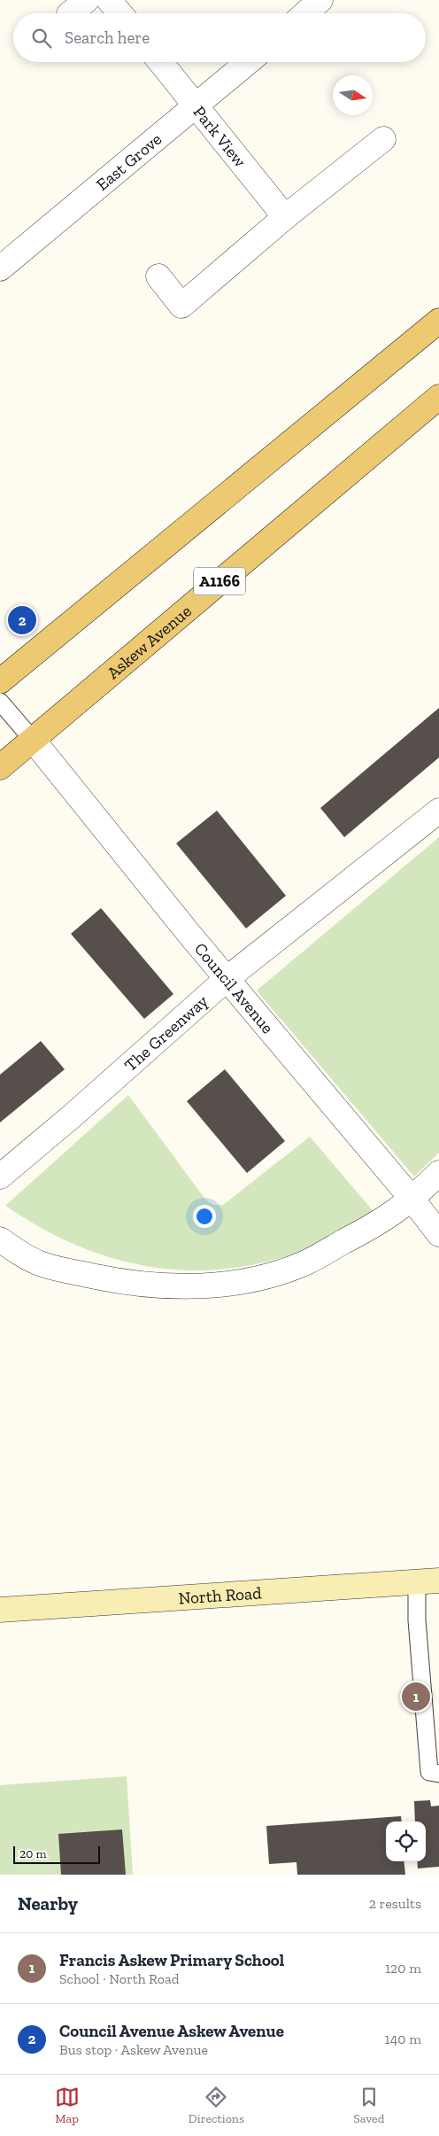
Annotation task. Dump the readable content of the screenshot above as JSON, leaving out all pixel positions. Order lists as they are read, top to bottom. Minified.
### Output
{"streets":{"main road":["A1166","Askew Avenue"],"street":["Park View","East Grove","Council Avenue","The Greenway","North Road"]},"crossings":[["Park View","East Grove"],["Askew Avenue","Council Avenue"],["Council Avenue","The Greenway"]],"scale_bar":"20 m","north":"right","page":{"search":"Search here","pins":["2","1"],"scale":"20 m","heading":["Nearby","2 results"],"list":[{"mark":"1","name":"Francis Askew Primary School","note":"School · North Road","value":"120 m"},{"mark":"2","name":"Council Avenue Askew Avenue","note":"Bus stop · Askew Avenue","value":"140 m"}],"nav":["Map","Directions","Saved"]}}
